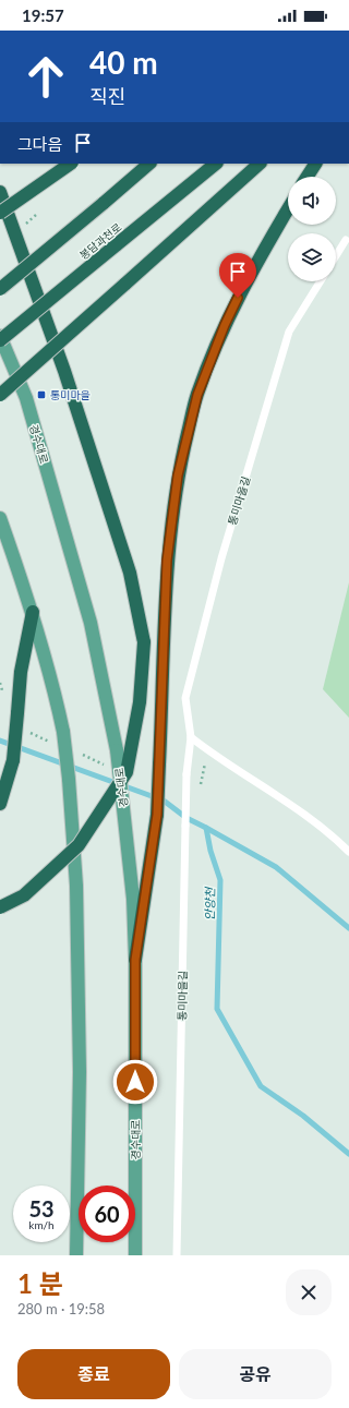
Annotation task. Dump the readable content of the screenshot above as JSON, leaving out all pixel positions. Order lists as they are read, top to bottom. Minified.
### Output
{"streets":{"highway":["봉담과천로"],"main road":["경수대로"],"lane":["통미마을길"]},"water":["안양천"],"places":{"transit":["통미마을"]},"page":{"status":"19:57","turn":["40 m","직진"],"then":"그다음","speed":"53 km/h","limit":"60","heading":["1 분","280 m · 19:58"],"buttons":["종료","공유"]}}
